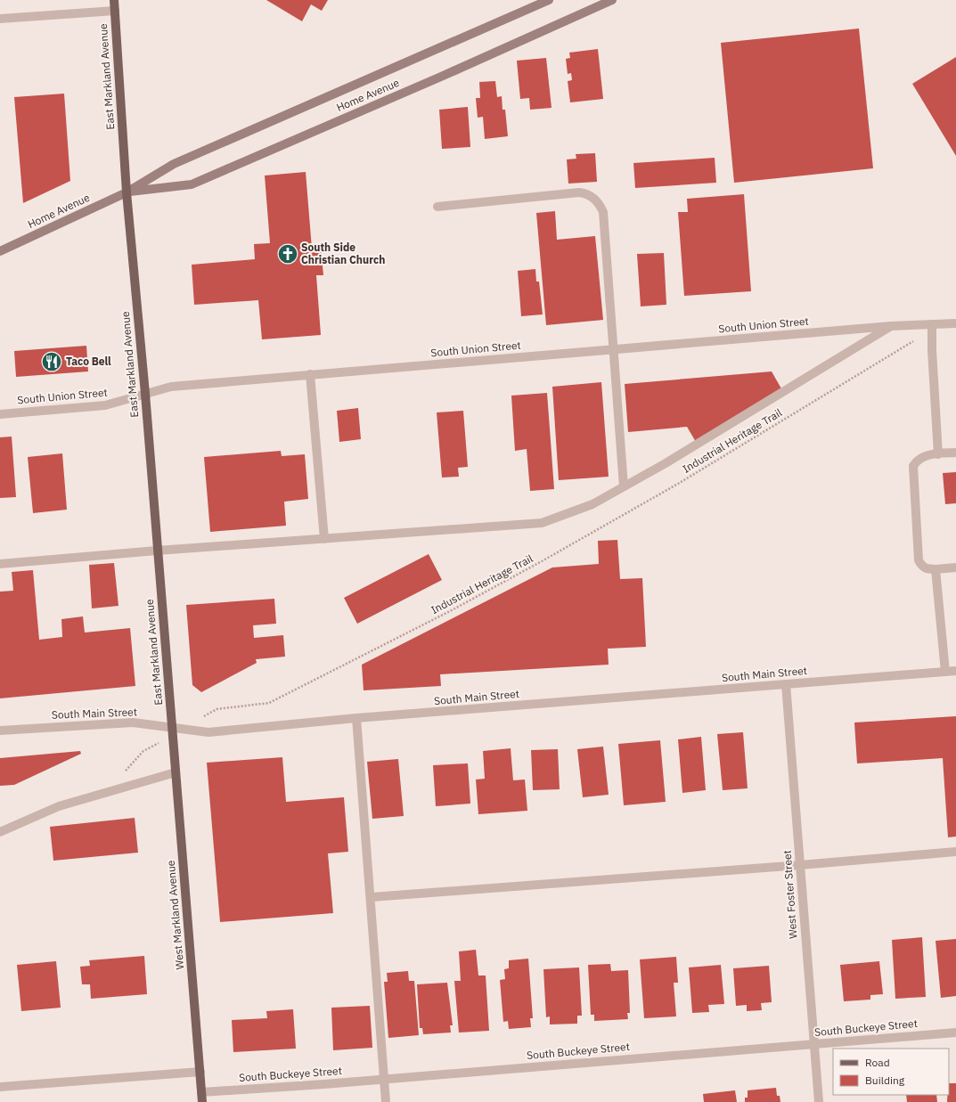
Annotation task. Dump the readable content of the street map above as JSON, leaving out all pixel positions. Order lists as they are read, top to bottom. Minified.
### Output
{"streets":{"main road":["East Markland Avenue","West Markland Avenue"],"street":["Home Avenue","South Union Street","South Main Street","West Foster Street","South Buckeye Street"],"path":["Industrial Heritage Trail"]},"crossings":[["East Markland Avenue","Home Avenue"],["East Markland Avenue","South Union Street"],["East Markland Avenue","South Main Street"],["East Markland Avenue","West Markland Avenue"],["South Union Street","Industrial Heritage Trail"],["Industrial Heritage Trail","South Main Street"],["South Main Street","West Foster Street"],["South Main Street","West Markland Avenue"],["West Foster Street","South Buckeye Street"],["West Markland Avenue","South Buckeye Street"]],"places":{"church":["South Side Christian Church"],"restaurant":["Taco Bell"]},"legend":["Road","Building"]}
